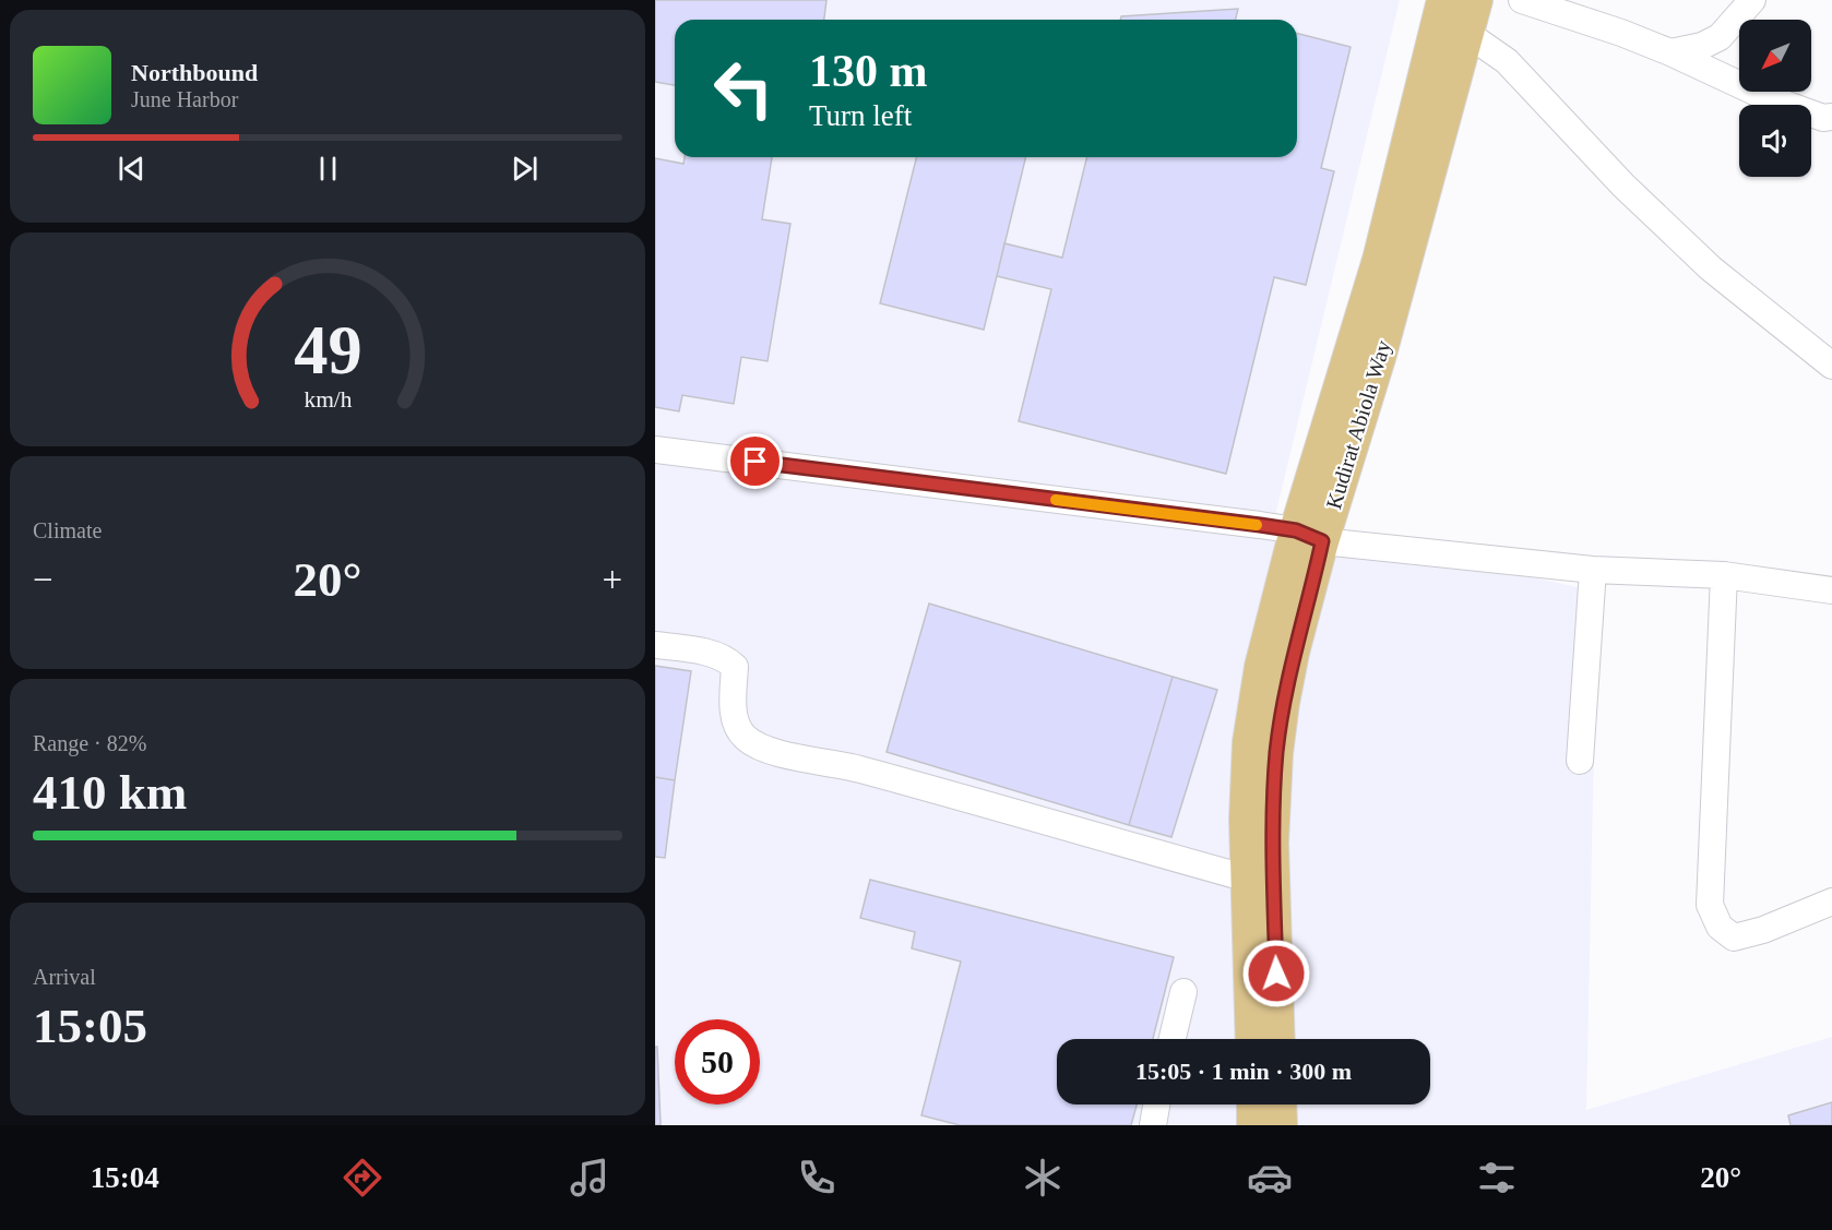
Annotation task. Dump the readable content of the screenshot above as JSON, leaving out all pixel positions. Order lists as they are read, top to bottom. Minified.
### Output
{"streets":{"main road":["Kudirat Abiola Way"]},"north":"bottom left","page":{"turn":["130 m","Turn left"],"song":["Northbound","June Harbor"],"tile":["Climate",["Range · 82%","410 km"],["Arrival","15:05"]],"heat":["−","20°","+"],"limit":"50","trip":"15:05 · 1 min · 300 m","tabs":["15:04","20°"],"gauge":["49","km/h"]}}
